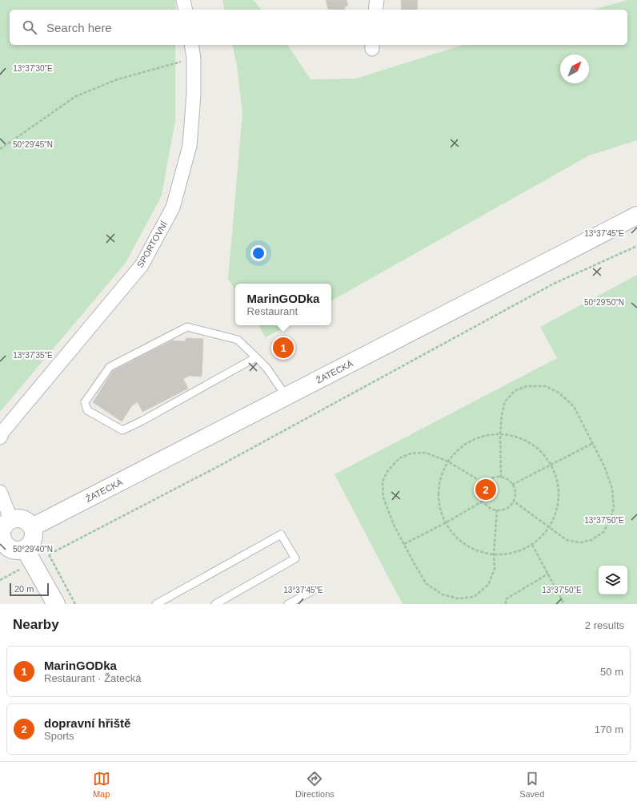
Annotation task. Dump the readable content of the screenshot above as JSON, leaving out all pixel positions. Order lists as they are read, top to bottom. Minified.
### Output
{"streets":{"street":["SPORTOVNÍ","ŽATECKÁ"]},"scale_bar":"20 m","north":"top right","page":{"search":"Search here","popup":["MarinGODka","Restaurant"],"pins":["1","2"],"scale":"20 m","heading":["Nearby","2 results"],"list":[{"mark":"1","name":"MarinGODka","note":"Restaurant · Žatecká","value":"50 m"},{"mark":"2","name":"dopravní hřiště","note":"Sports","value":"170 m"}],"nav":["Map","Directions","Saved"]},"coordinates":["13°37'30\"E","50°29'45\"N","13°37'45\"E","50°29'50\"N","13°37'35\"E","13°37'50\"E","50°29'40\"N"]}
